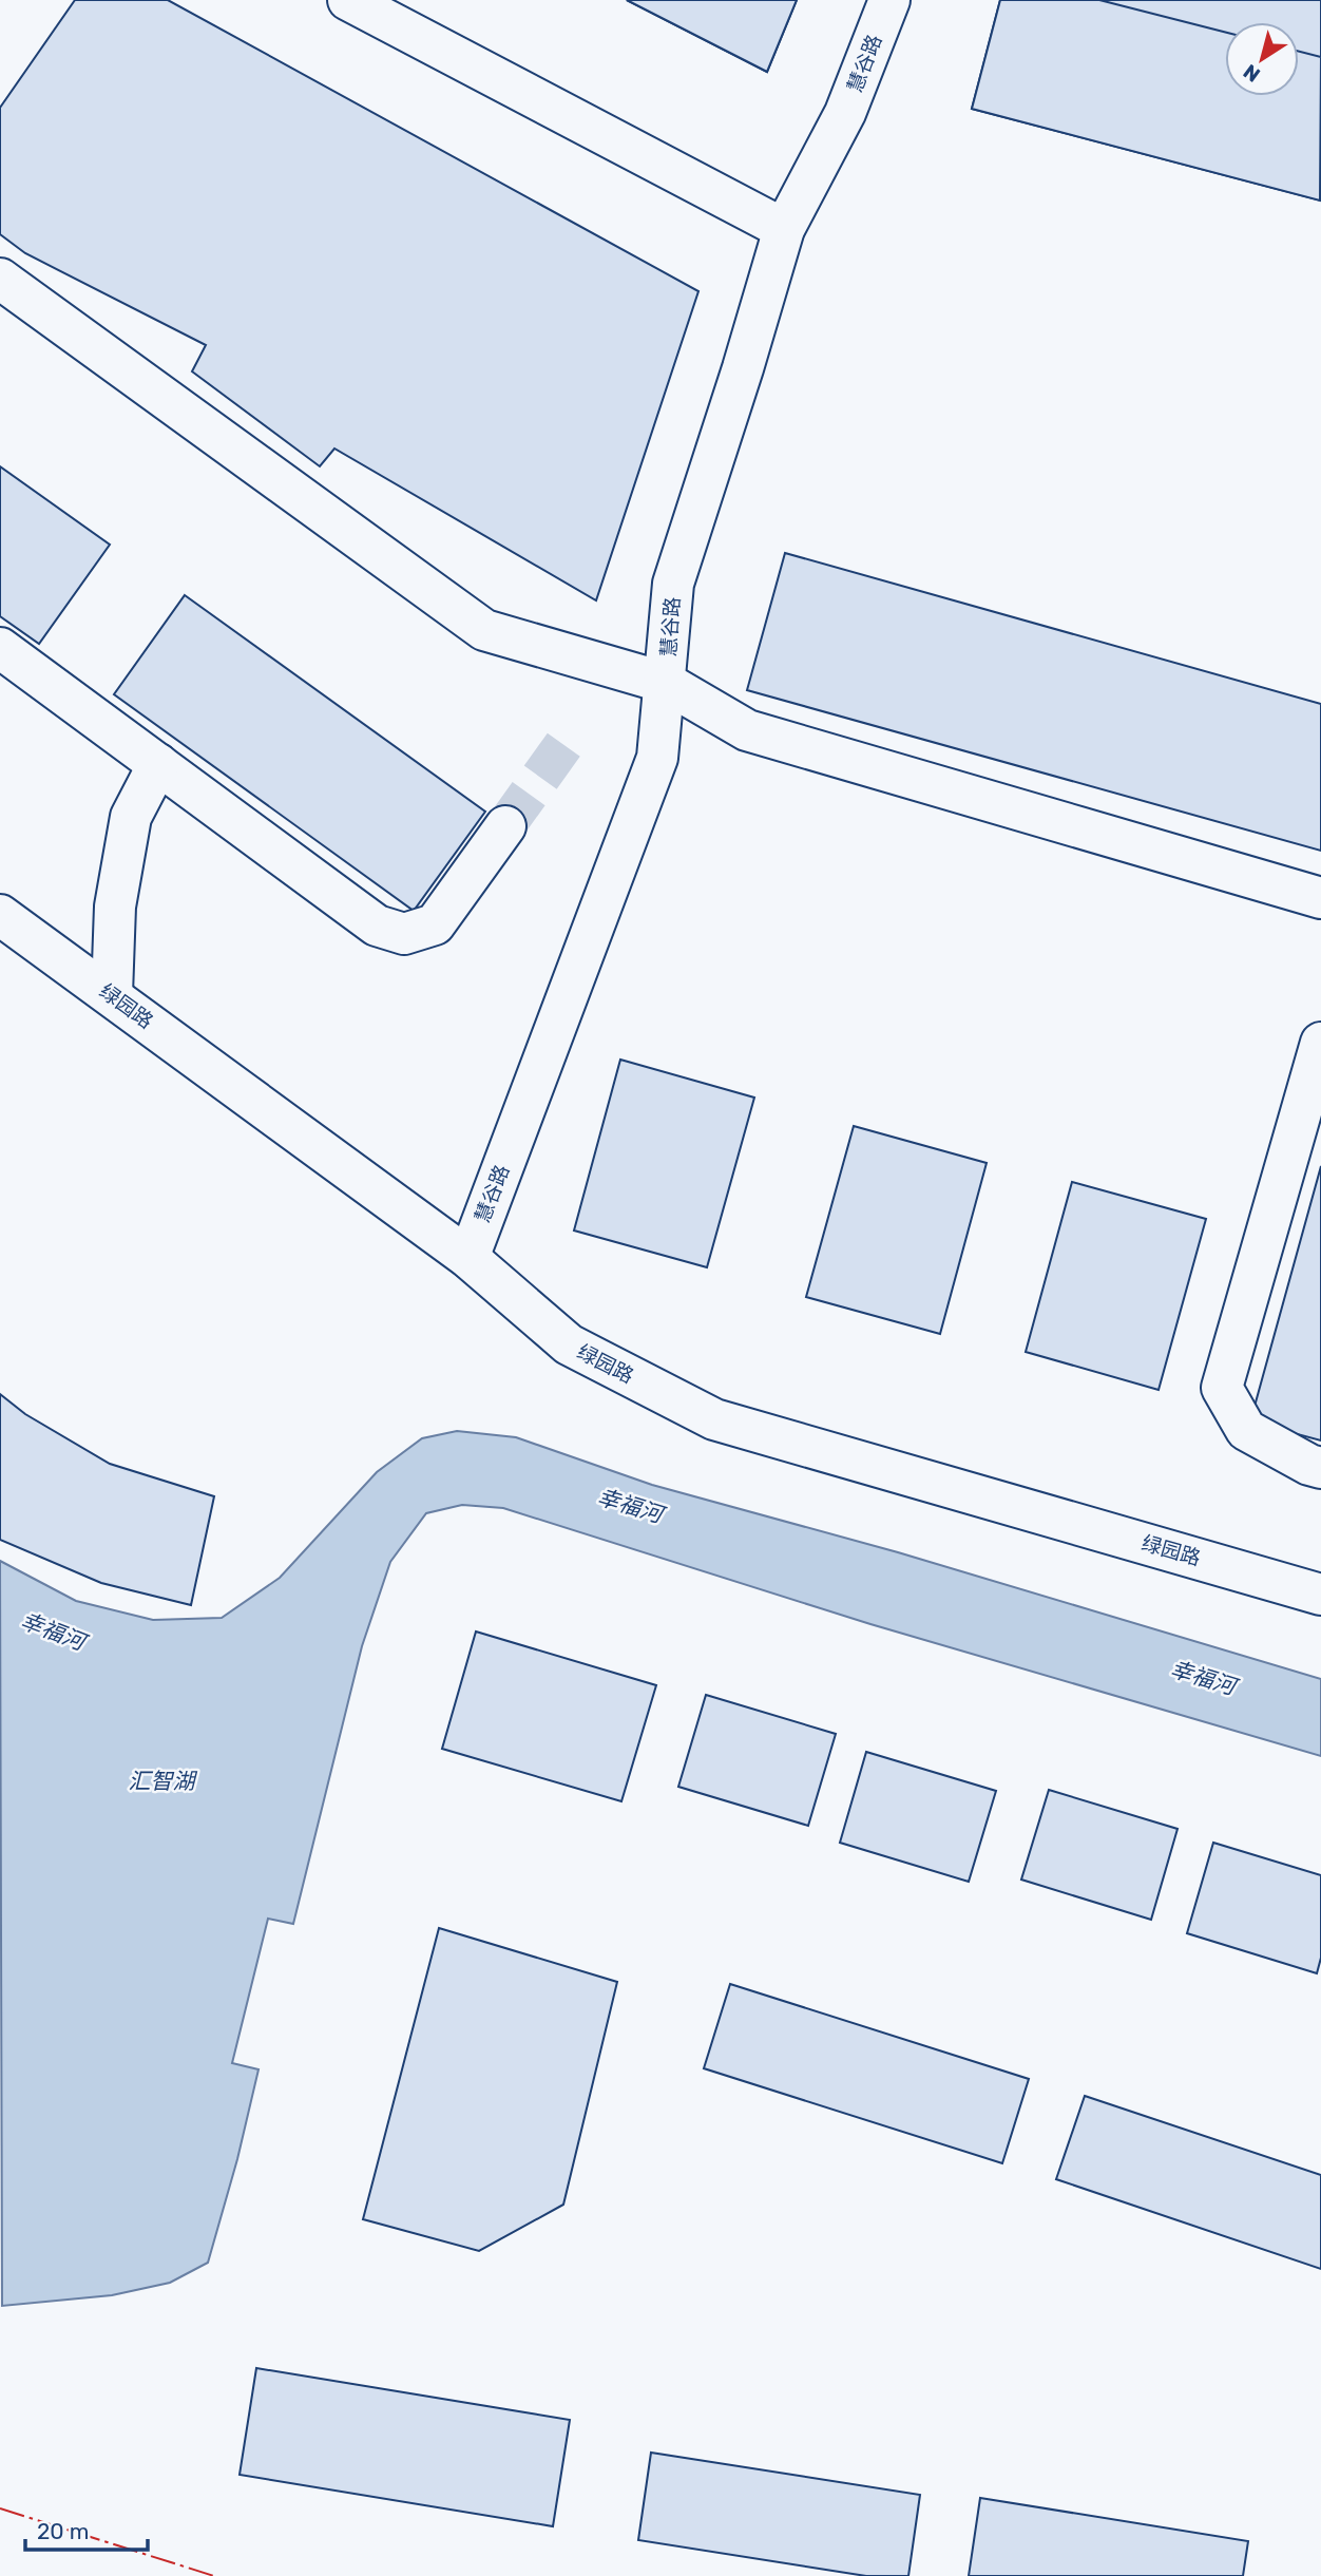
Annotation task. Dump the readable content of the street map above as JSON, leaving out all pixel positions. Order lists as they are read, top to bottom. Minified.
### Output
{"streets":{"street":["慧谷路","绿园路"]},"crossings":[["慧谷路","绿园路"]],"water":["幸福河","汇智湖"],"scale_bar":"20 m","north":"bottom left"}
